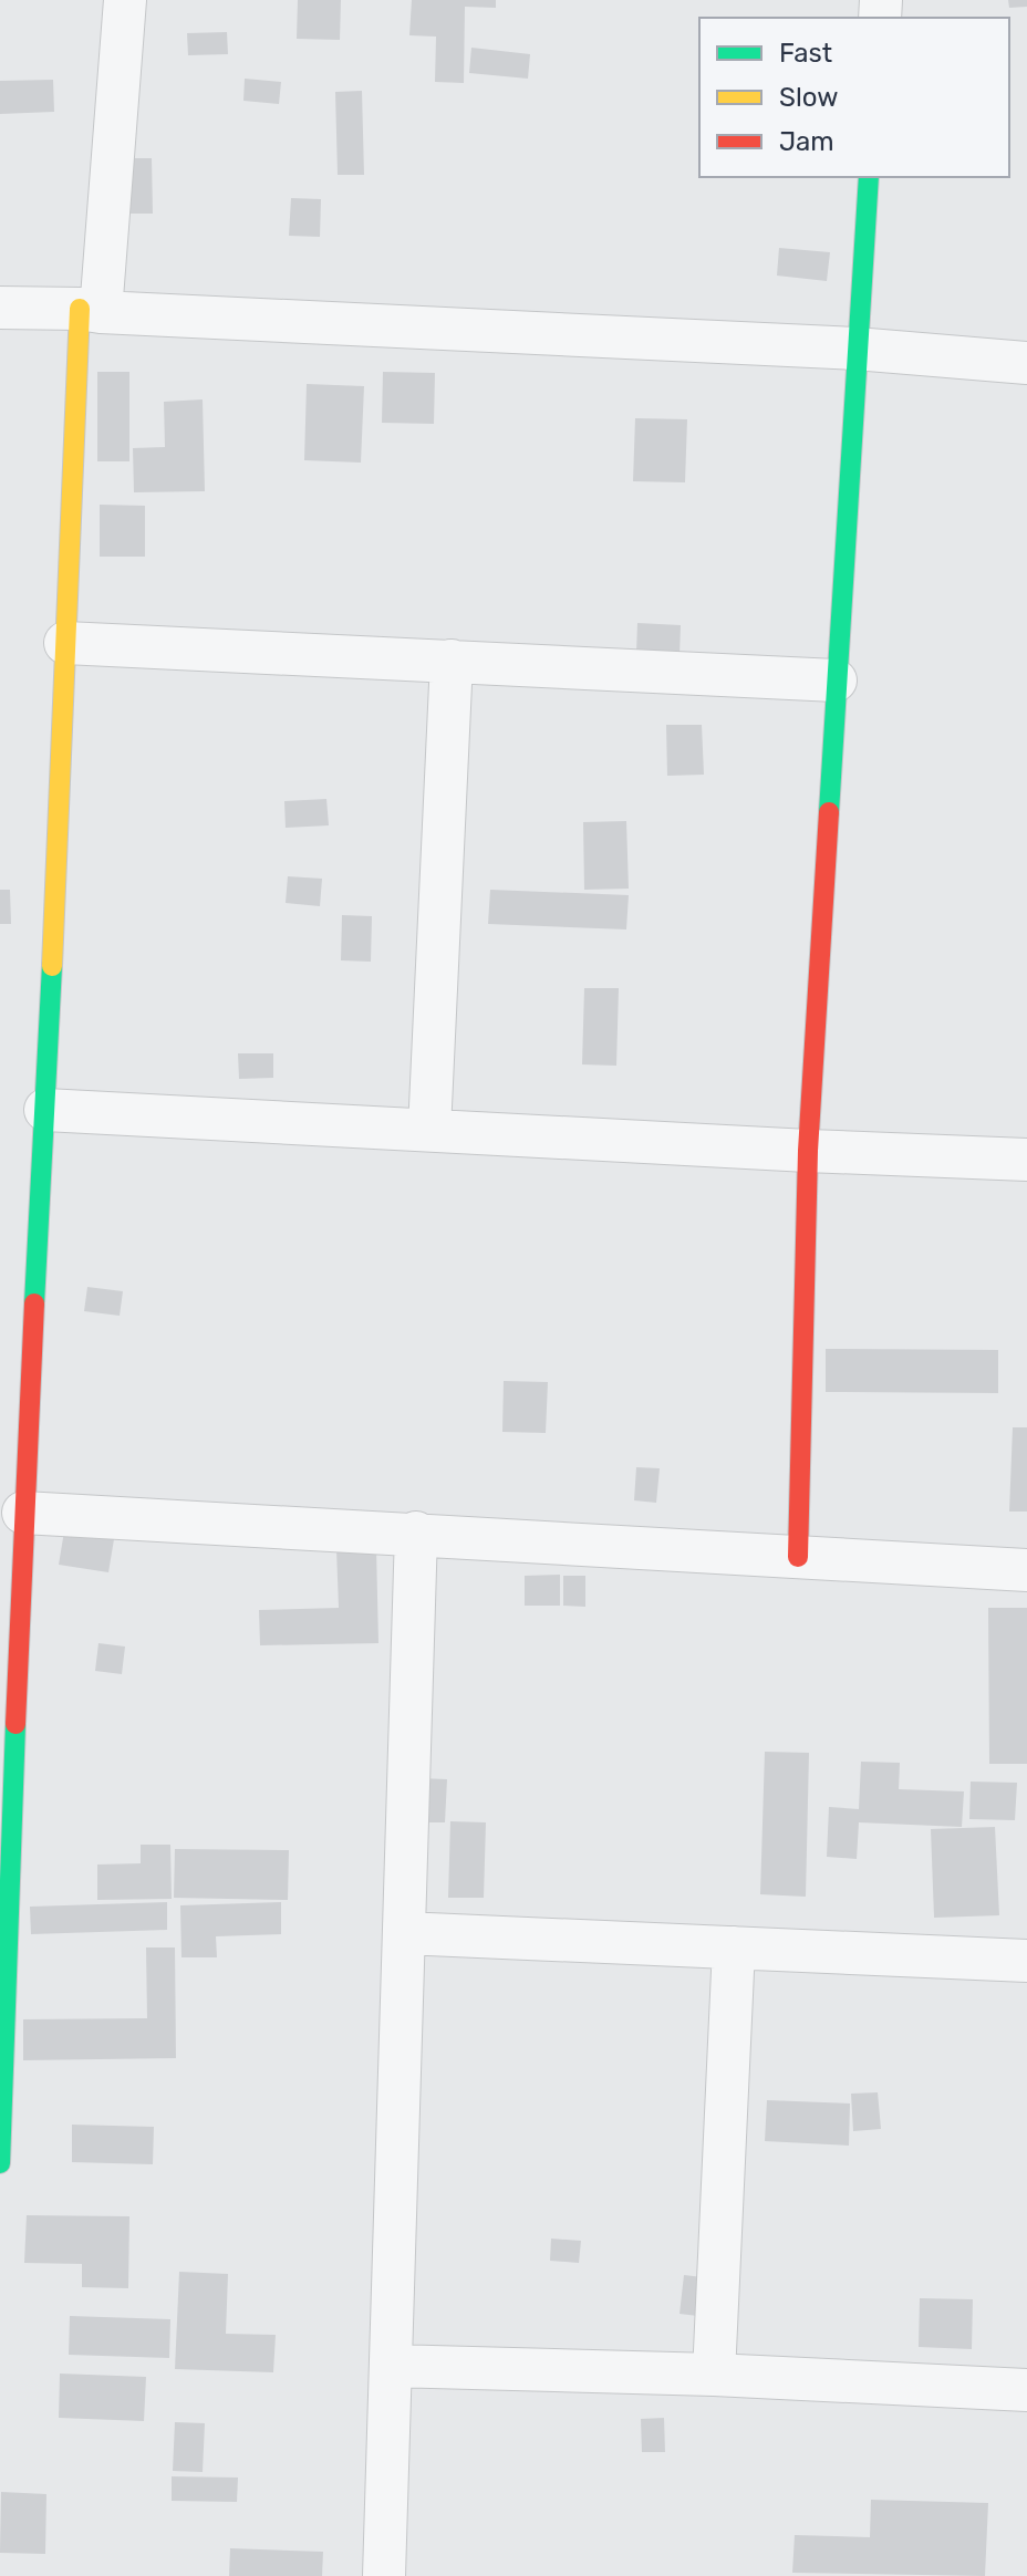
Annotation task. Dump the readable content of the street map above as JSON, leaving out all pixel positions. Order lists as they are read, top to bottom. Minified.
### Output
{"legend":["Fast","Slow","Jam"]}
